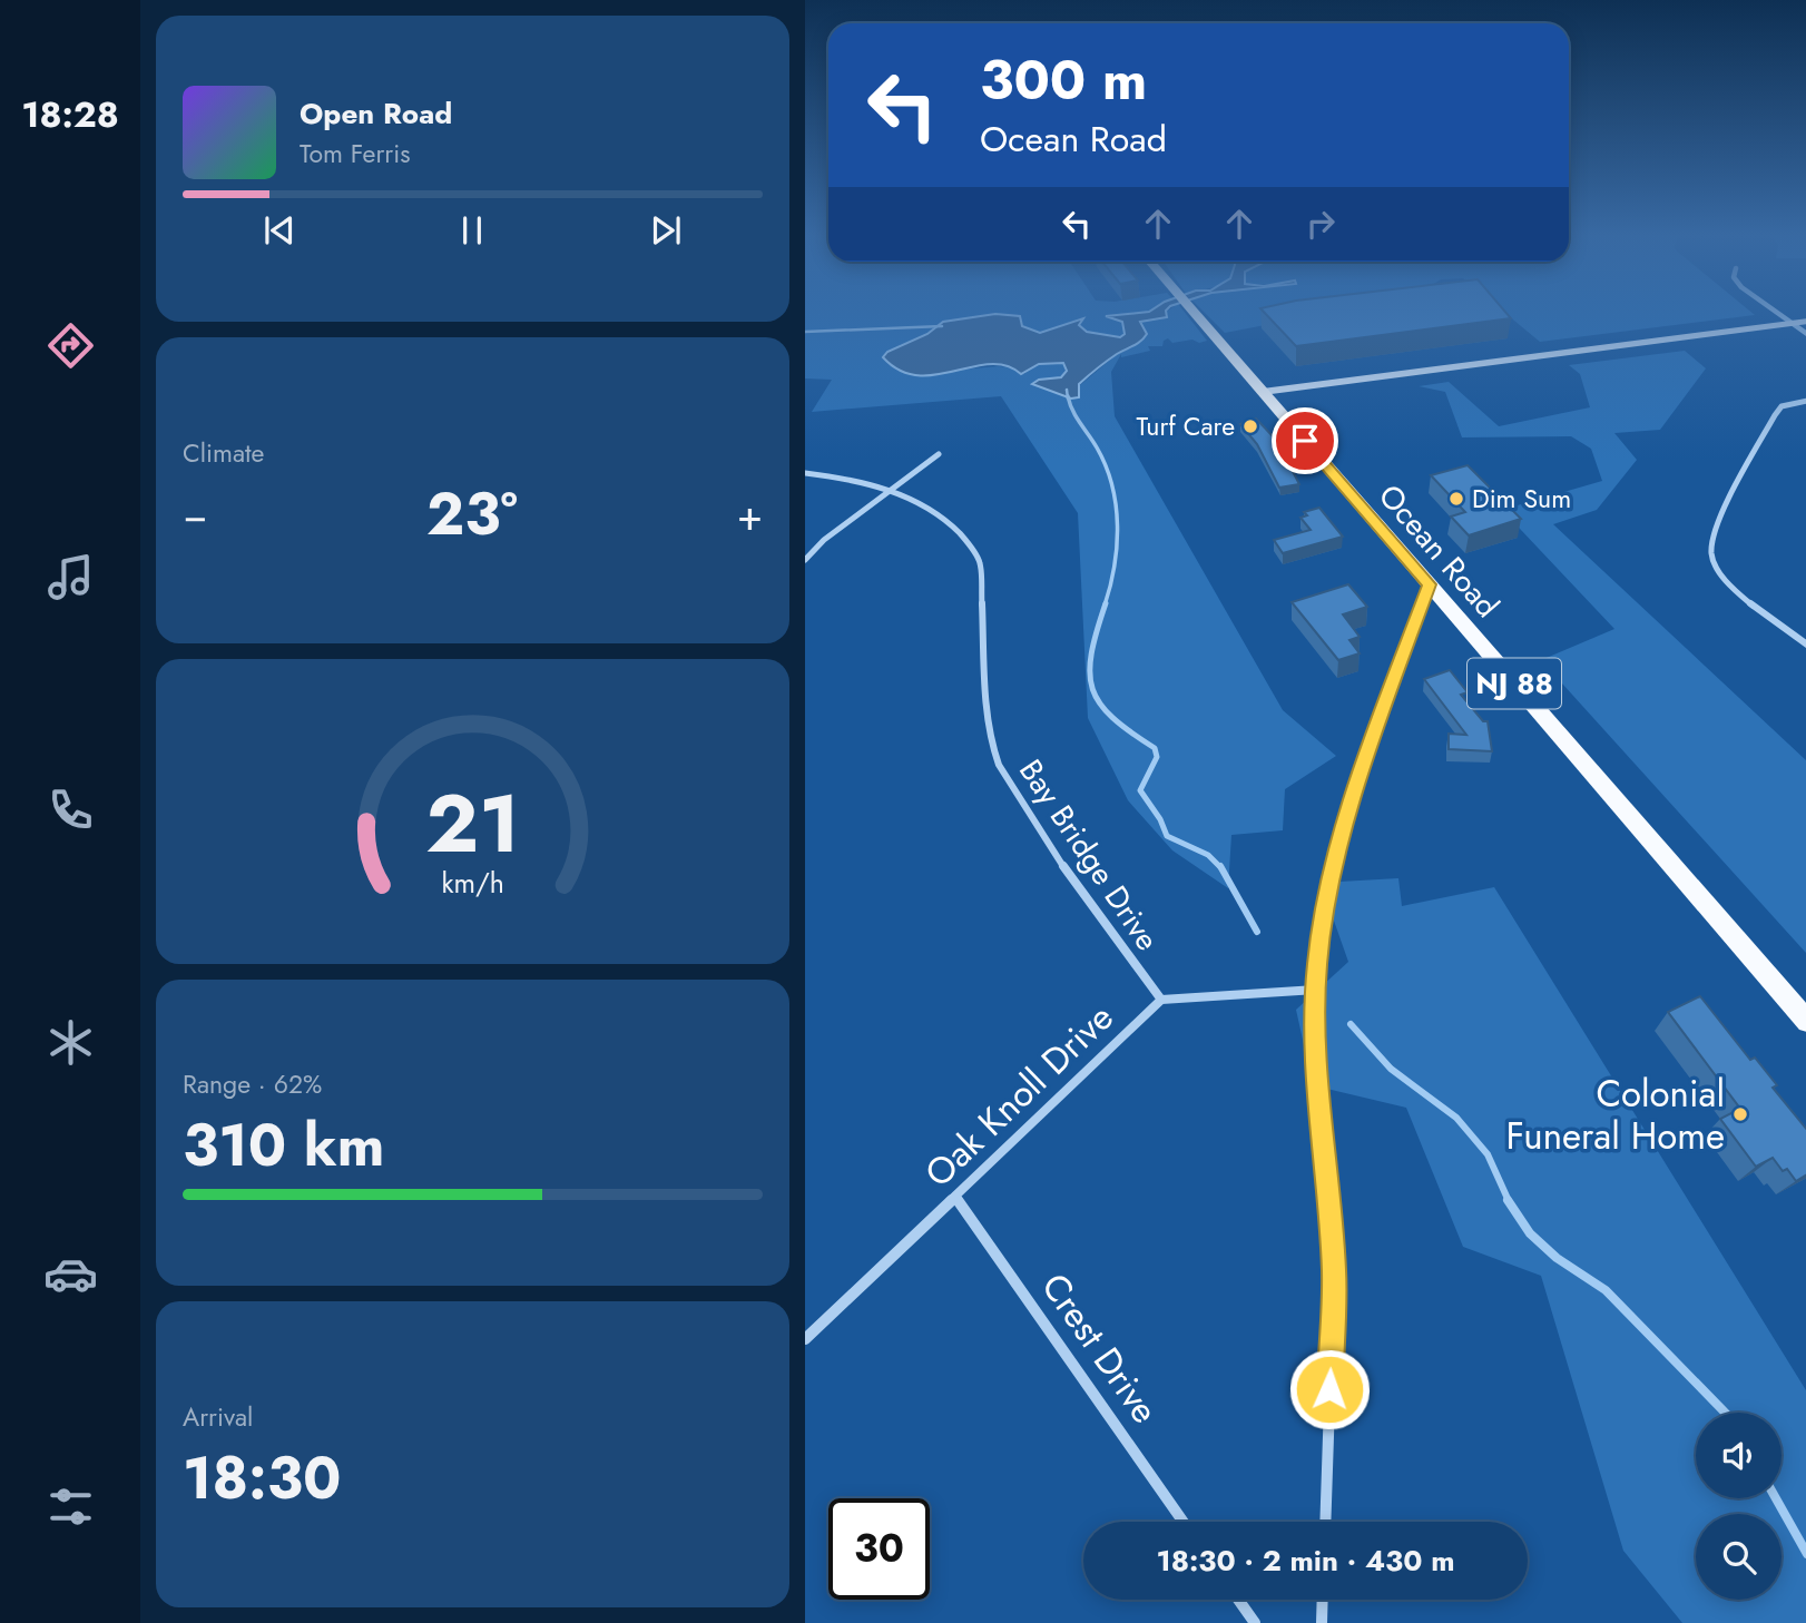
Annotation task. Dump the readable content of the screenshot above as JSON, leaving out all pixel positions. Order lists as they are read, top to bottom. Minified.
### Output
{"streets":{"main road":["Ocean Road","NJ 88"],"street":["Bay Bridge Drive","Oak Knoll Drive","Crest Drive"]},"crossings":[["Bay Bridge Drive","Oak Knoll Drive"],["Oak Knoll Drive","Crest Drive"]],"places":["Turf Care","Dim Sum","Colonial Funeral Home"],"page":{"tabs":"18:28","turn":["300 m","Ocean Road"],"song":["Open Road","Tom Ferris"],"tile":["Climate",["Range · 62%","310 km"],["Arrival","18:30"]],"heat":["−","23°","+"],"limit":"30","trip":"18:30 · 2 min · 430 m","gauge":["21","km/h"]}}
